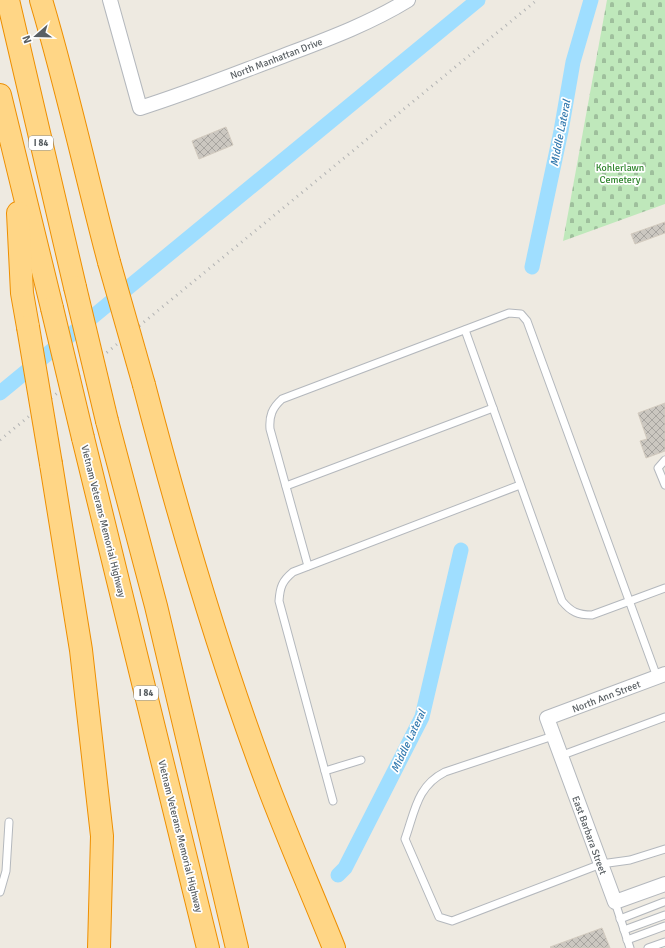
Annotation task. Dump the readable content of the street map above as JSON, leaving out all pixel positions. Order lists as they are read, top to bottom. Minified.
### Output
{"streets":{"highway":["I 84","Vietnam Veterans Memorial Highway"],"street":["North Manhattan Drive","North Ann Street","East Barbara Street"]},"crossings":[["North Ann Street","East Barbara Street"]],"water":["Middle Lateral"],"parks":["Kohlerlawn Cemetery"],"north":"left"}
